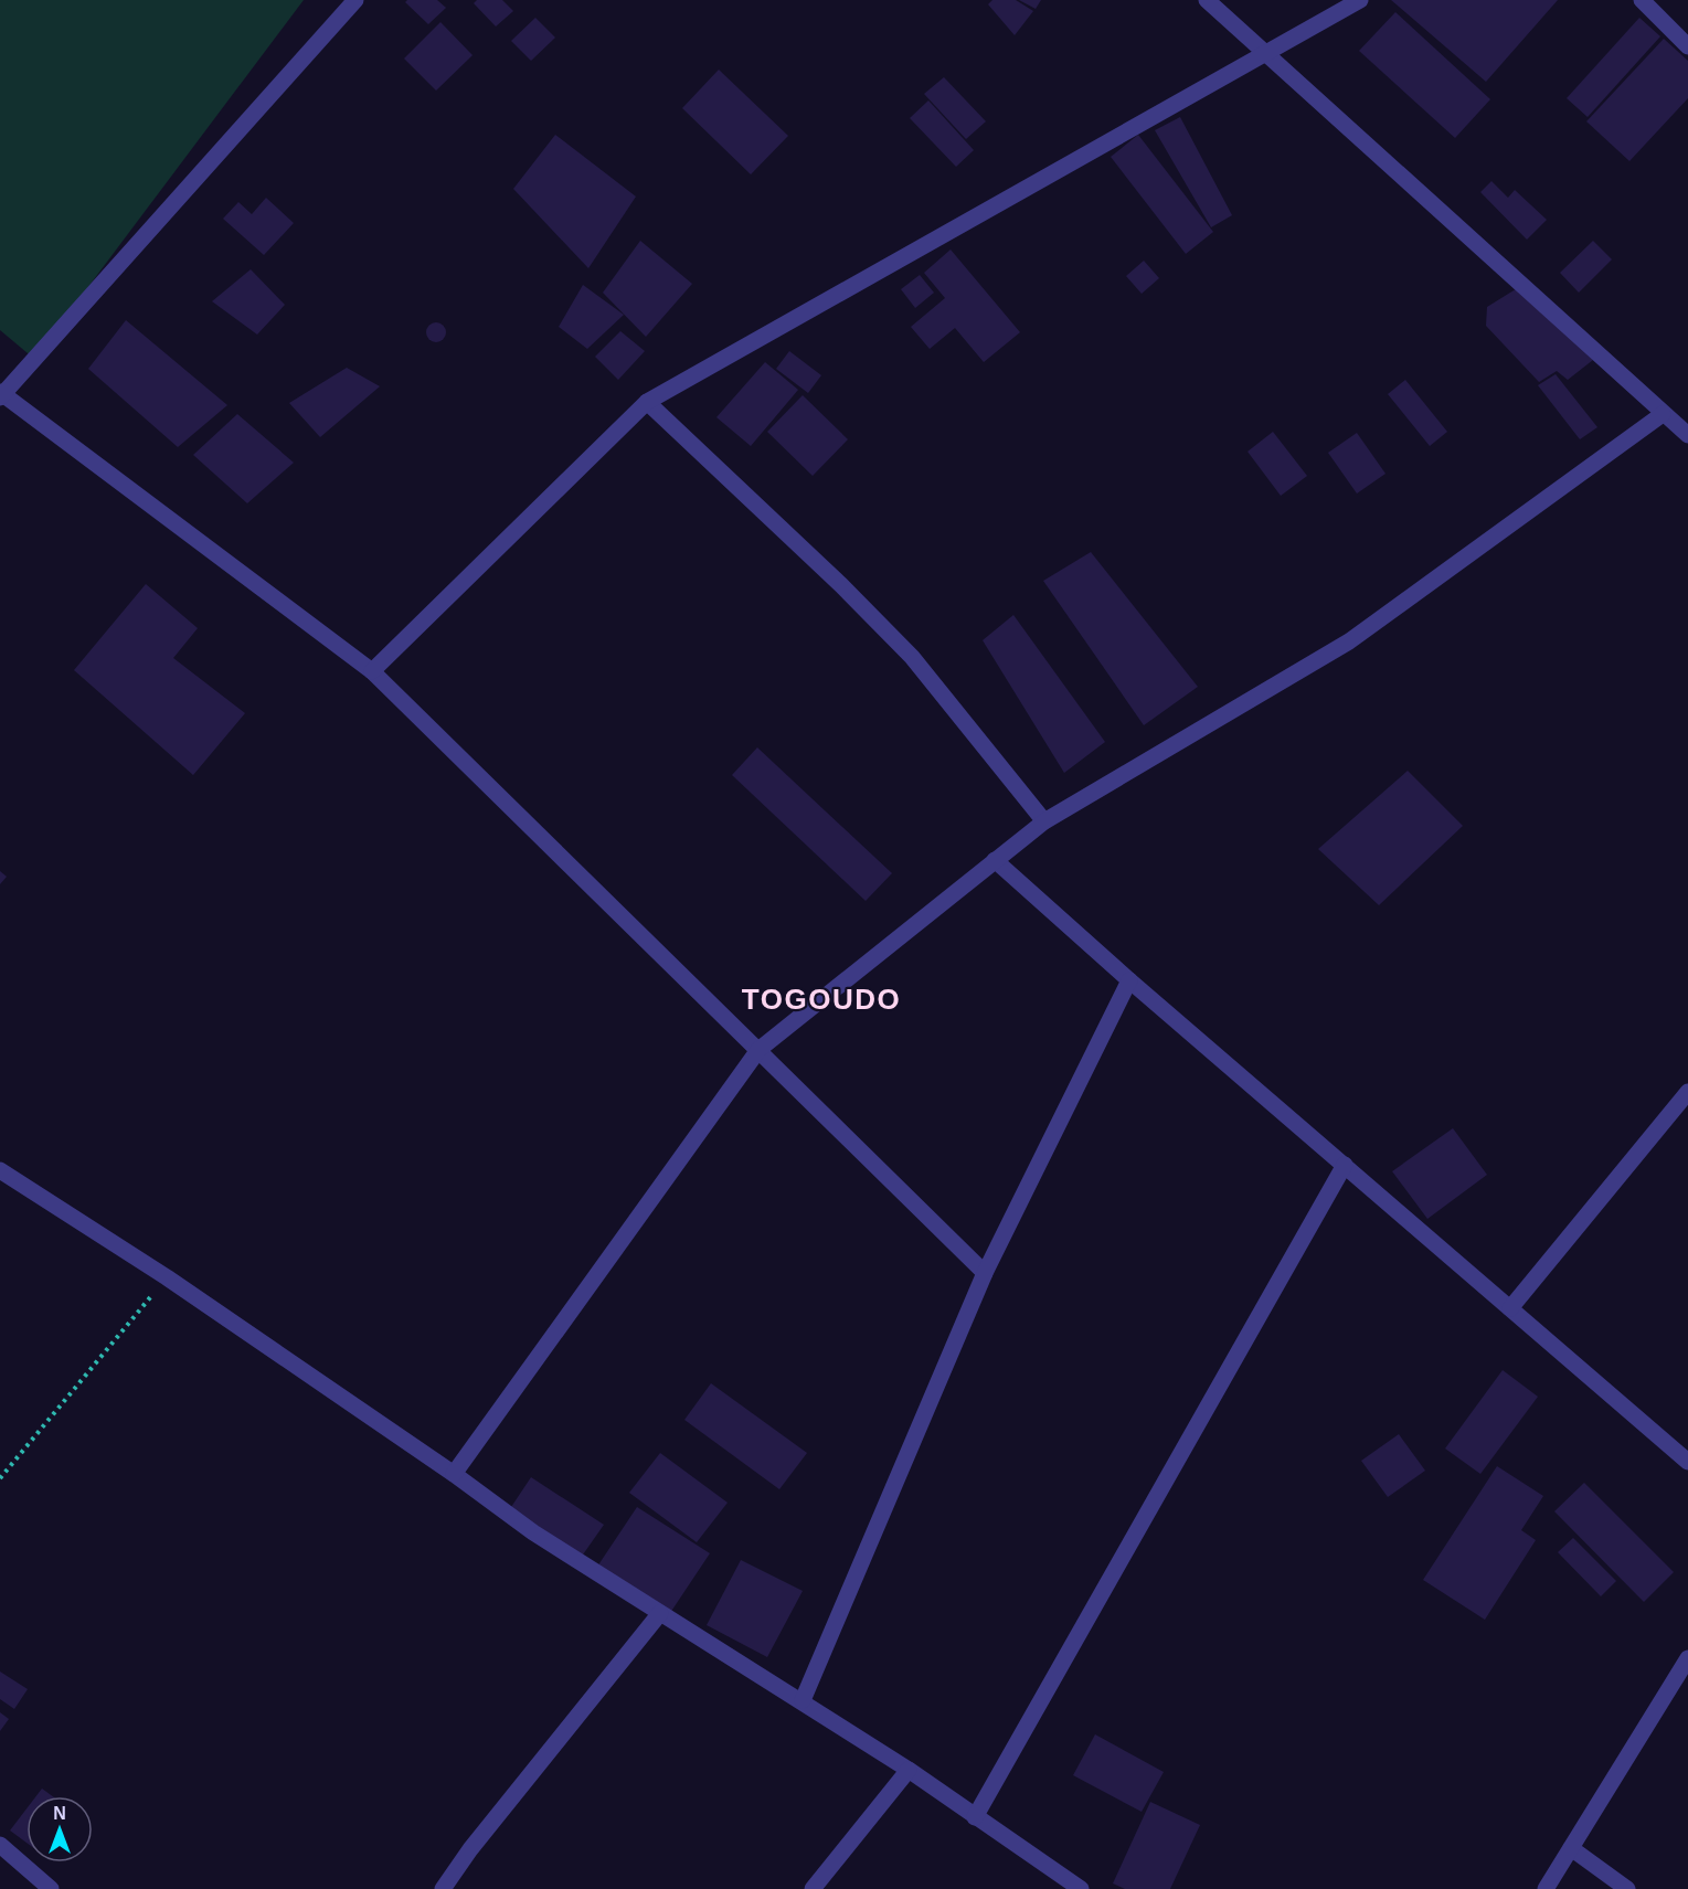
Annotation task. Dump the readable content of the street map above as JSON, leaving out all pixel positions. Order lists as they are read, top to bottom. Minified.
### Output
{"districts":["TOGOUDO"],"north":"top"}
